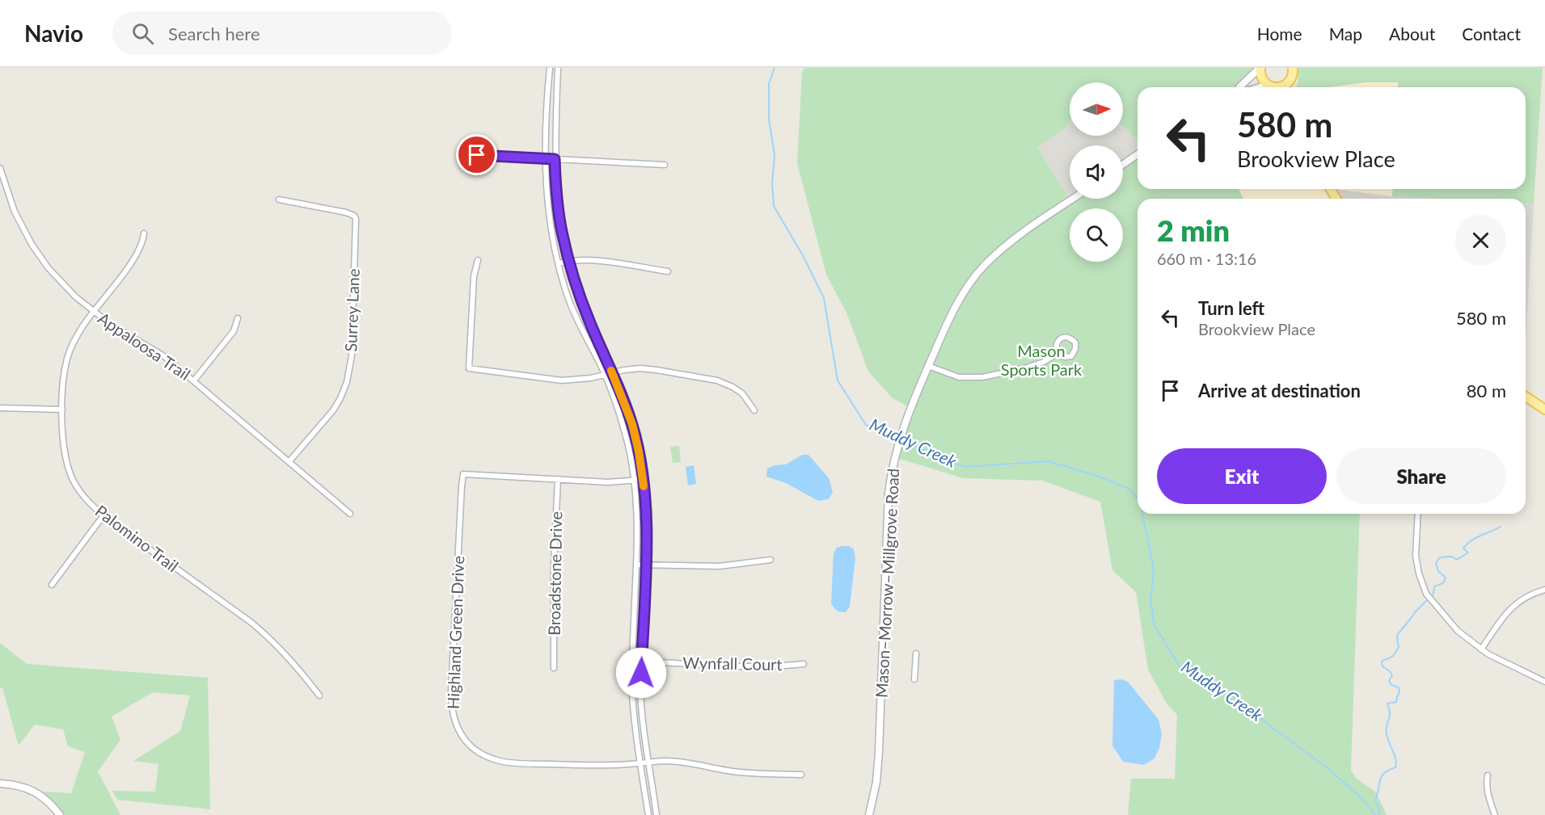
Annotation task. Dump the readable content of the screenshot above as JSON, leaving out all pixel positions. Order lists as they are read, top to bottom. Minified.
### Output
{"streets":{"street":["Surrey Lane","Appaloosa Trail","Palomino Trail","Broadstone Drive","Mason–Morrow–Millgrove Road","Highland Green Drive","Wynfall Court"]},"crossings":[["Surrey Lane","Appaloosa Trail"],["Appaloosa Trail","Palomino Trail"],["Broadstone Drive","Highland Green Drive"]],"water":["Muddy Creek"],"parks":["Mason Sports Park"],"north":"right","page":{"header":"Navio","search":"Search here","nav":["Home","Map","About","Contact"],"turn":["580 m","Brookview Place"],"heading":["2 min","660 m · 13:16"],"list":[{"name":"Turn left","note":"Brookview Place","value":"580 m"},{"name":"Arrive at destination","value":"80 m"}],"buttons":["Exit","Share"]}}
